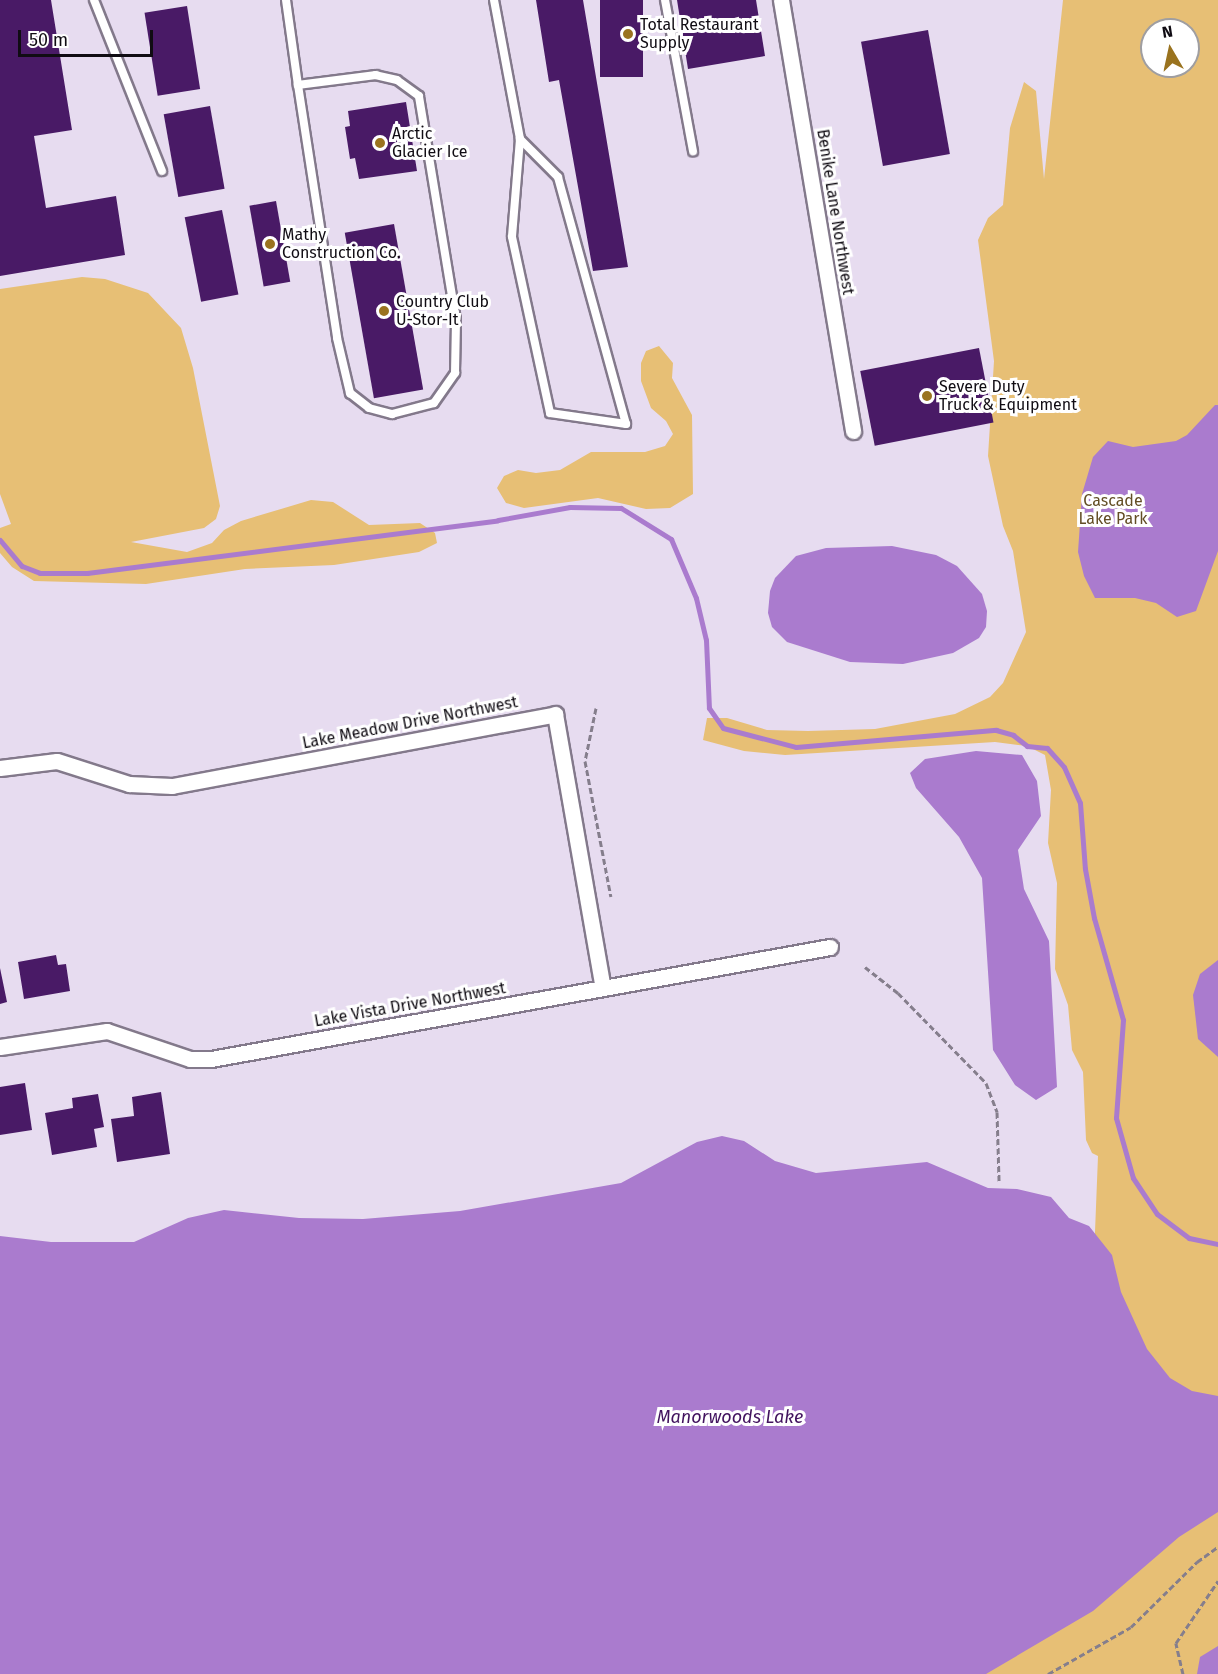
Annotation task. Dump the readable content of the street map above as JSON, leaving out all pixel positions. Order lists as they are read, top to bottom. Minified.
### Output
{"streets":{"street":["Benike Lane Northwest","Lake Meadow Drive Northwest","Lake Vista Drive Northwest"]},"crossings":[["Lake Meadow Drive Northwest","Lake Vista Drive Northwest"]],"water":["Manorwoods Lake"],"parks":["Cascade Lake Park"],"places":["Total Restaurant Supply","Arctic Glacier Ice","Mathy Construction Co.","Country Club U-Stor-It","Severe Duty Truck & Equipment"],"scale_bar":"50 m","north":"top"}
